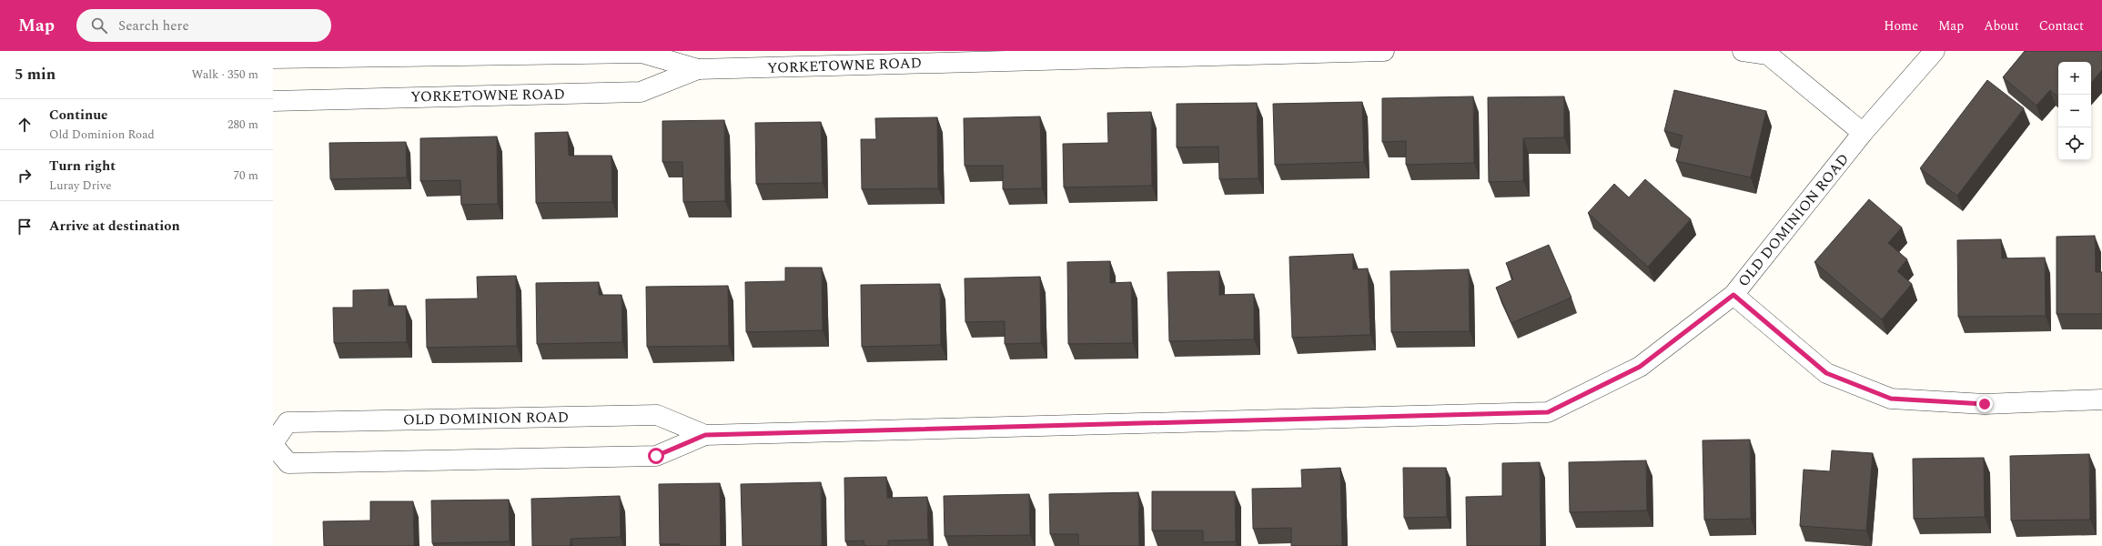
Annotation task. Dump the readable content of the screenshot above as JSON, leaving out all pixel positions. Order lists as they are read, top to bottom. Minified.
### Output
{"streets":{"street":["YORKETOWNE ROAD","OLD DOMINION ROAD"]},"page":{"header":"Map","search":"Search here","nav":["Home","Map","About","Contact"],"heading":["5 min","Walk · 350 m"],"map_buttons":["+","−"],"list":[["Continue","Old Dominion Road","280 m"],["Turn right","Luray Drive","70 m"],"Arrive at destination"]}}
